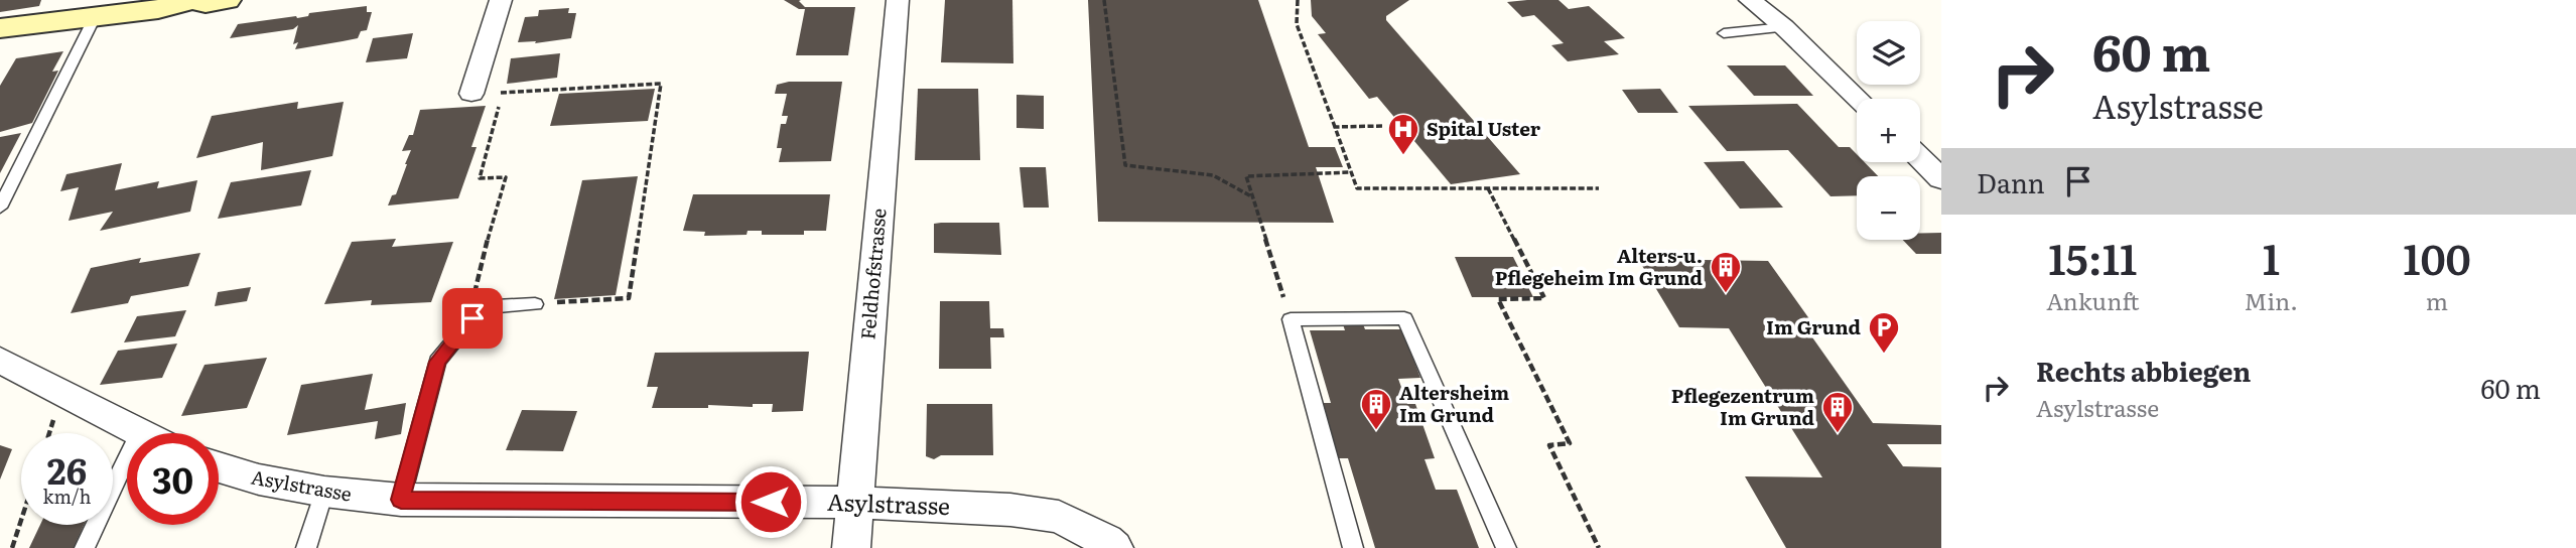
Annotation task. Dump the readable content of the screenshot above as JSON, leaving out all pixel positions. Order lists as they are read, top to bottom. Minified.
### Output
{"streets":{"street":["Feldhofstrasse","Asylstrasse"]},"crossings":[["Feldhofstrasse","Asylstrasse"]],"places":{"hospital":["Spital Uster"],"building":["Alters-u. Pflegeheim Im Grund","Altersheim Im Grund","Pflegezentrum Im Grund"],"parking":["Im Grund"]},"page":{"turn":["60 m","Asylstrasse"],"map_buttons":["+","−"],"then":"Dann","eta":["15:11","Ankunft","1","Min.","100","m"],"list":[{"name":"Rechts abbiegen","note":"Asylstrasse","value":"60 m"}],"speed":"26 km/h","limit":"30"}}
